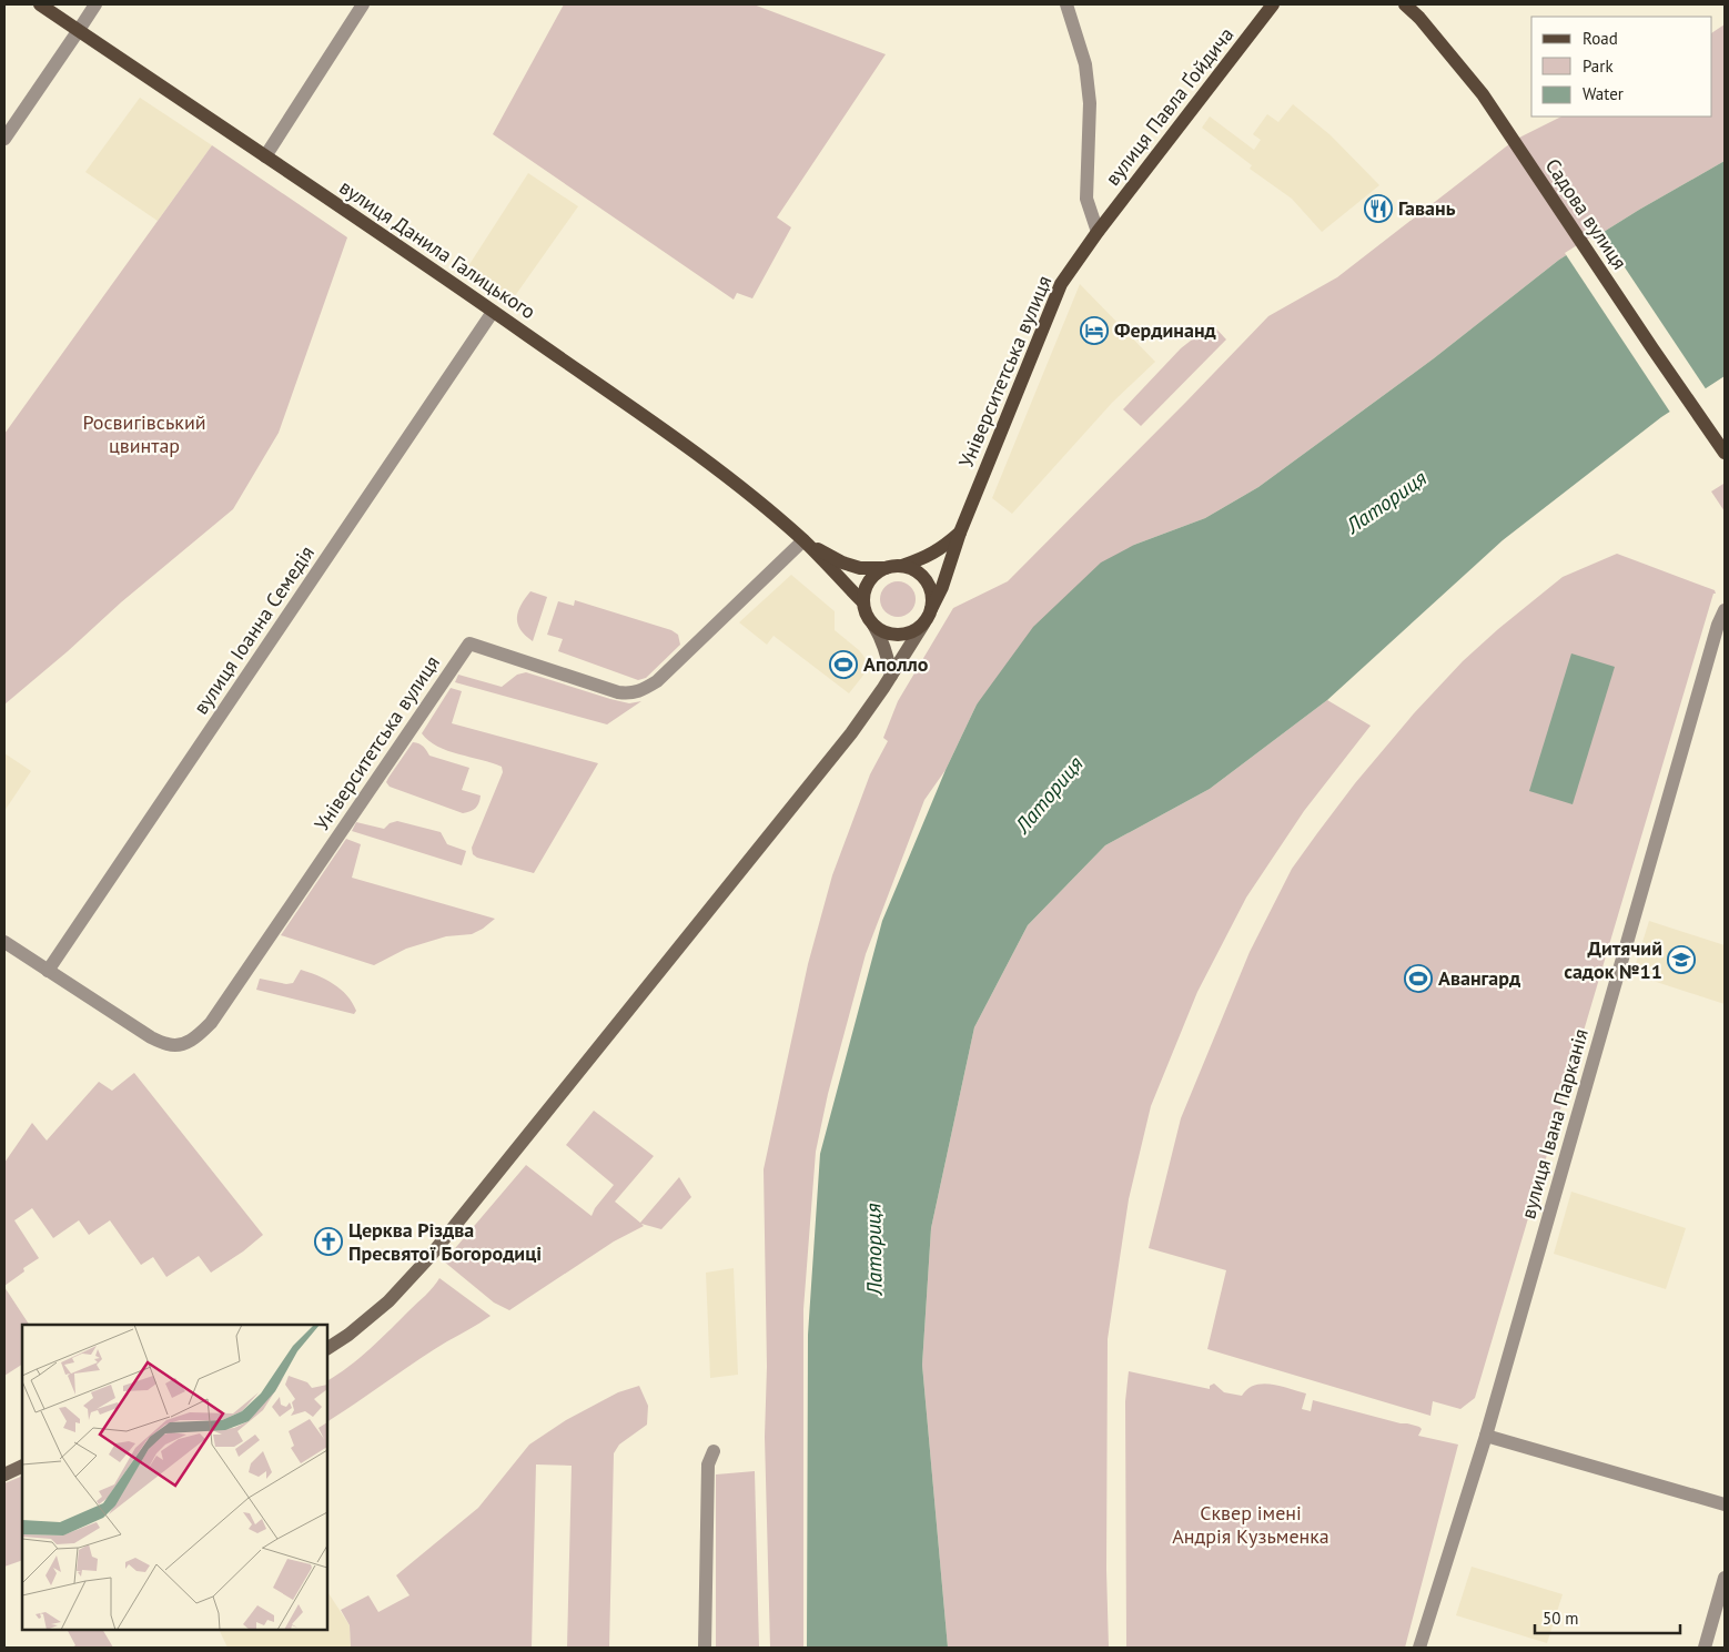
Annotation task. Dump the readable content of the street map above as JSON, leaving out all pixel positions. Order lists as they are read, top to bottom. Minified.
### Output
{"streets":{"main road":["вулиця Павла Ґойдича","Садова вулиця","вулиця Данила Галицького","Університетська вулиця"],"street":["вулиця Іоанна Семедія","вулиця Івана Парканія"]},"crossings":[["вулиця Павла Ґойдича","Університетська вулиця"],["вулиця Данила Галицького","Університетська вулиця"],["вулиця Данила Галицького","вулиця Іоанна Семедія"],["Університетська вулиця","вулиця Іоанна Семедія"]],"water":["Латориця"],"parks":["Росвигівський цвинтар","Сквер імені Андрія Кузьменка"],"places":{"restaurant":["Гавань"],"hotel":["Фердинанд"],"sports":["Аполло","Авангард"],"school or university":["Дитячий садок №11"],"church":["Церква Різдва Пресвятої Богородиці"]},"legend":["Road","Park","Water"],"scale_bar":"50 m"}
